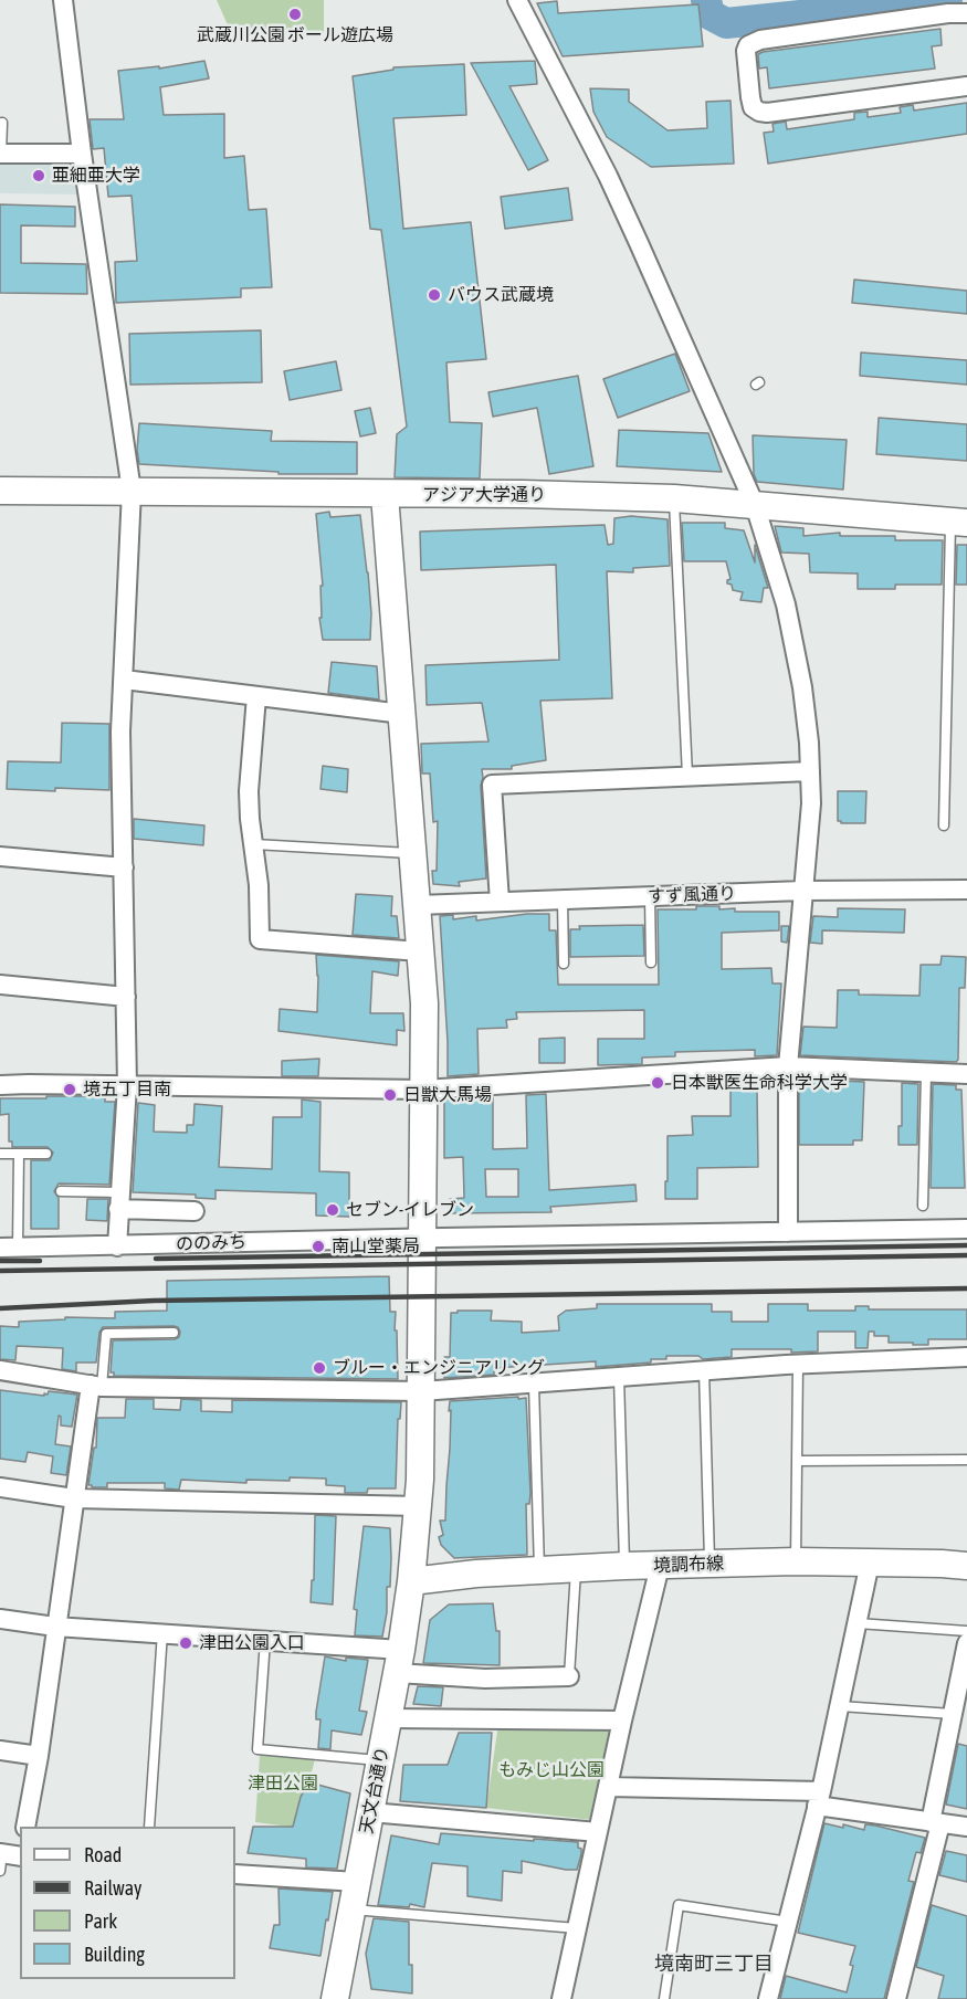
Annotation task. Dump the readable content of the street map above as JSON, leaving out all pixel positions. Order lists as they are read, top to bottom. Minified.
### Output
{"streets":{"street":["アジア大学通り","すず風通り","ののみち","境調布線","天文台通り"]},"crossings":[["アジア大学通り","天文台通り"],["すず風通り","天文台通り"],["ののみち","天文台通り"],["境調布線","天文台通り"]],"districts":["境南町三丁目"],"parks":["もみじ山公園","津田公園"],"places":["武蔵川公園 ボール遊広場","亜細亜大学","バウス武蔵境","日本獣医生命科学大学","境五丁目南","日獣大馬場","セブン-イレブン","南山堂薬局","ブルー・エンジニアリング","津田公園入口"],"legend":["Road","Railway","Park","Building"]}
